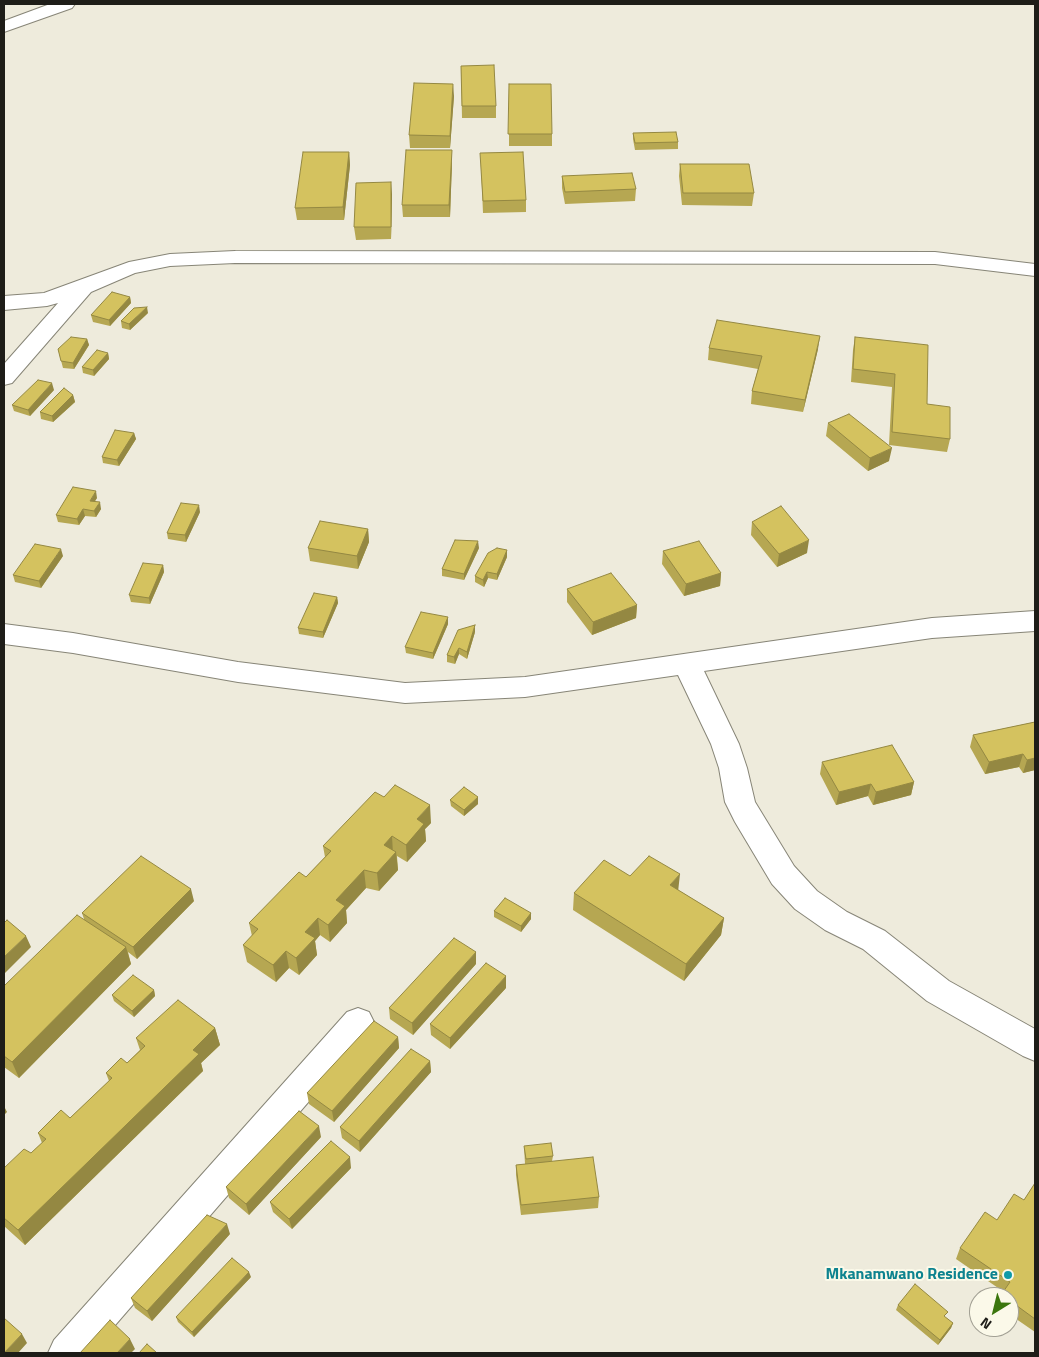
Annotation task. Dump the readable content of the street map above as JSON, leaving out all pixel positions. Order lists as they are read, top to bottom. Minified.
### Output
{"places":["Mkanamwano Residence"],"north":"bottom left"}
